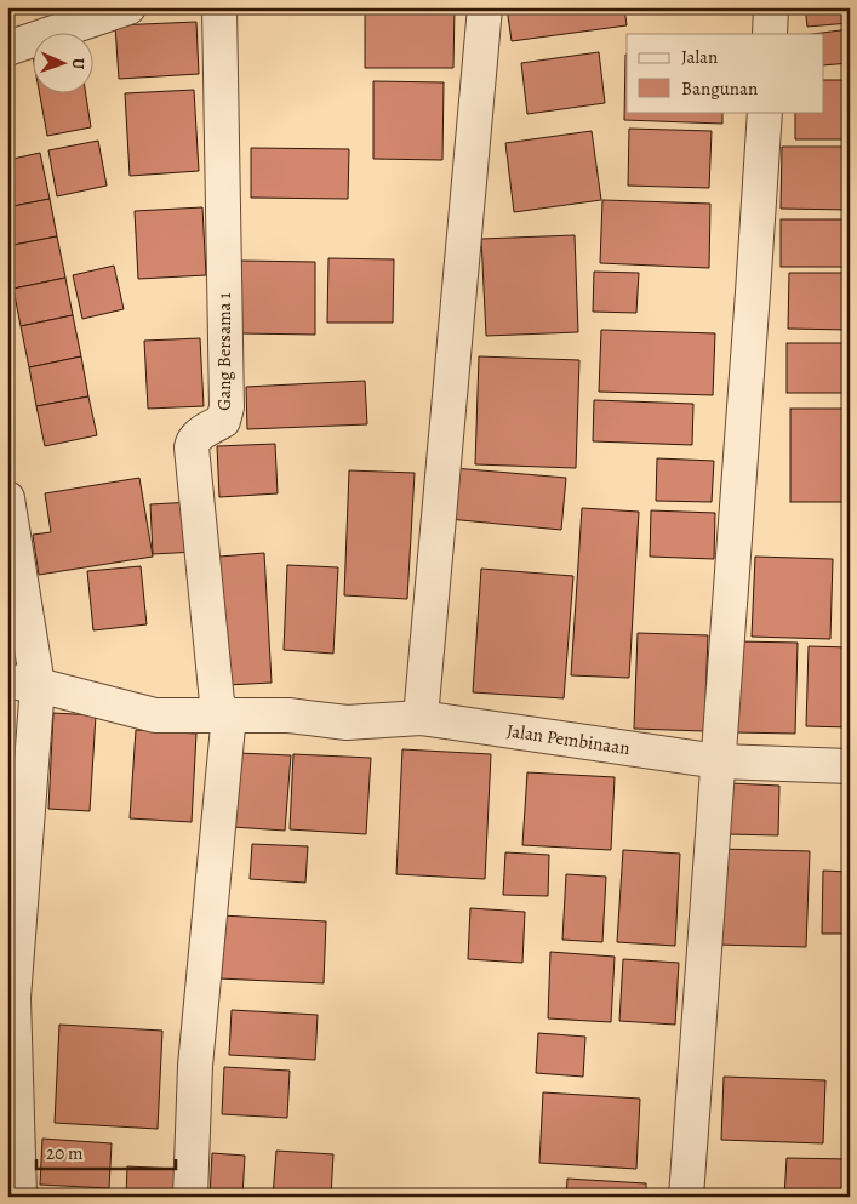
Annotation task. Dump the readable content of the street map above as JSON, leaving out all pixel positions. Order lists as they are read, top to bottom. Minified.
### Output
{"streets":{"street":["Gang Bersama 1","Jalan Pembinaan"]},"crossings":[["Gang Bersama 1","Jalan Pembinaan"]],"legend":["Jalan","Bangunan"],"scale_bar":"20 m","north":"right"}
